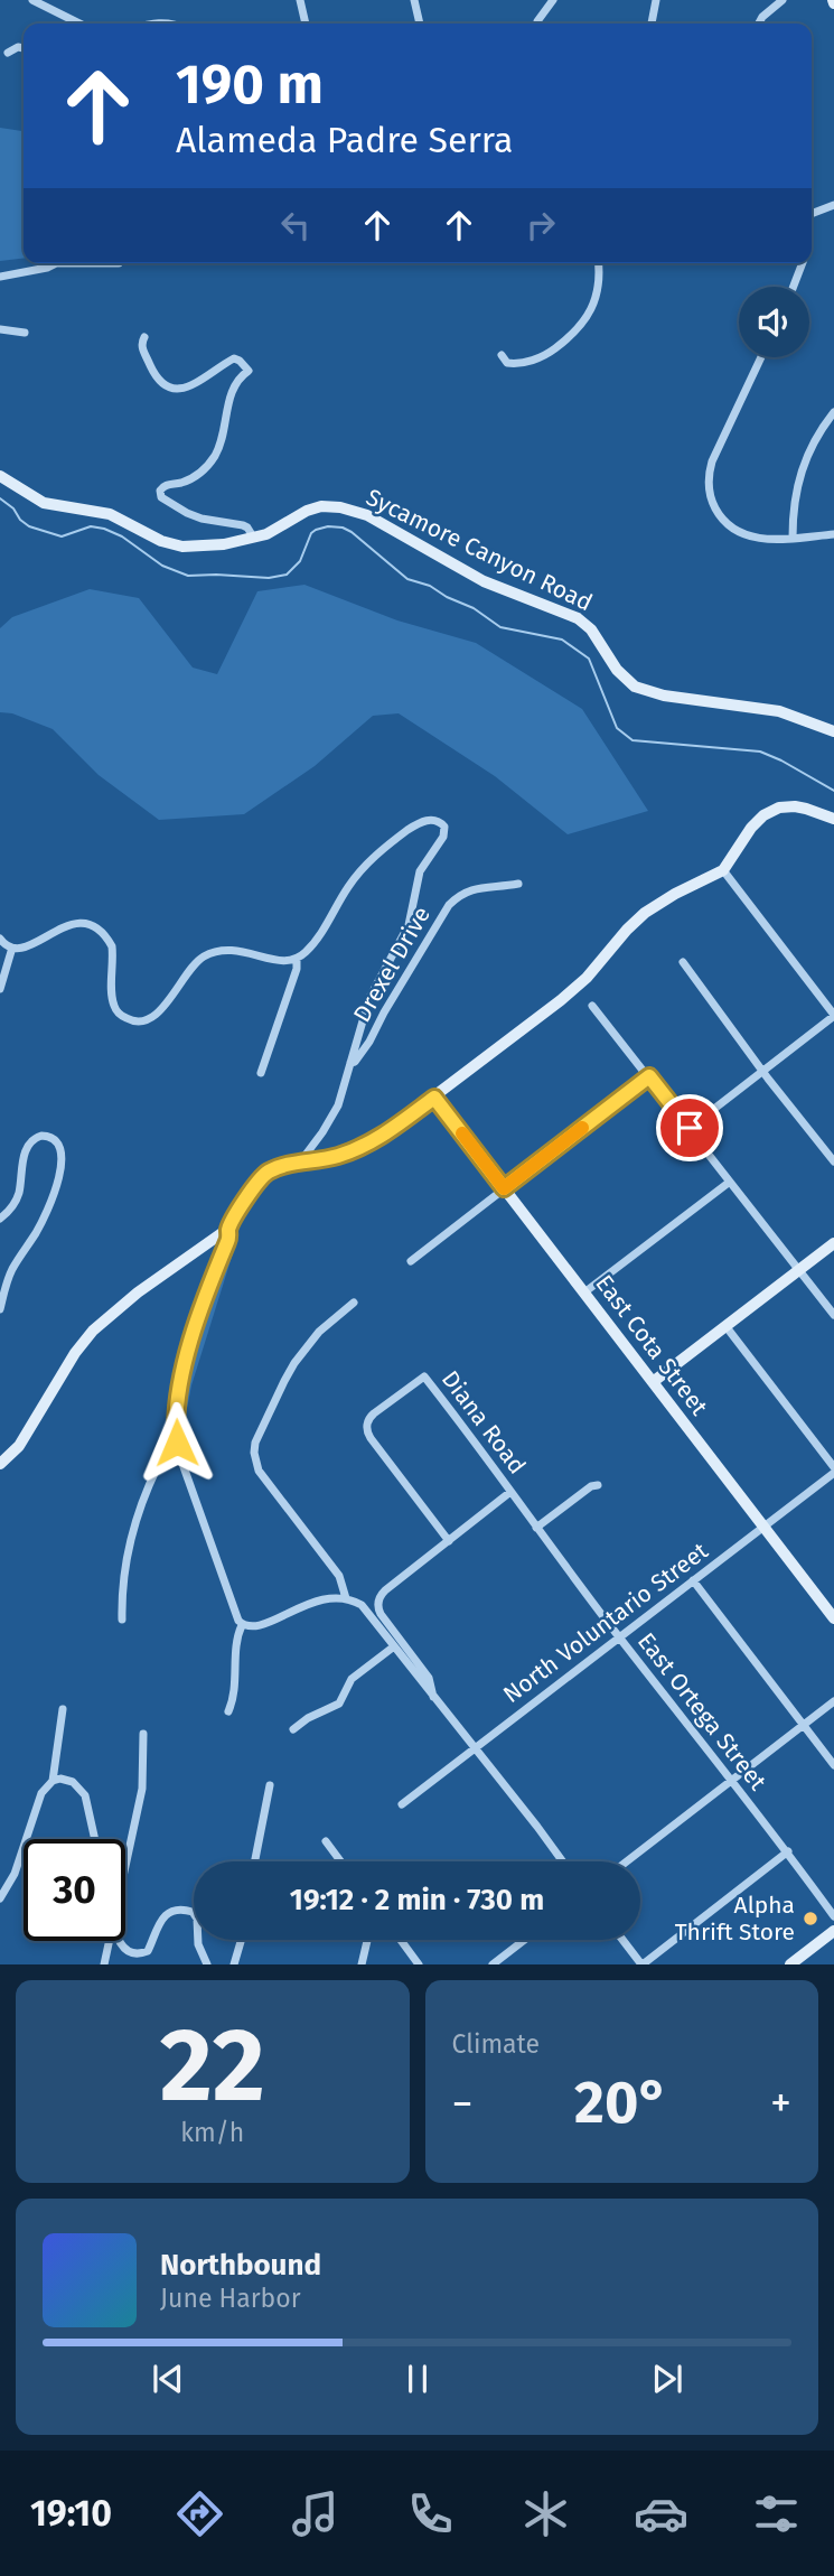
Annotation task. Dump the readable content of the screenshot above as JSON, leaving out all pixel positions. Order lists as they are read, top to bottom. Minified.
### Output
{"streets":{"street":["Sycamore Canyon Road","Drexel Drive","East Cota Street","Diana Road","North Voluntario Street","East Ortega Street"]},"crossings":[["East Cota Street","North Voluntario Street"],["Diana Road","East Ortega Street"],["North Voluntario Street","East Ortega Street"]],"places":["Alpha Thrift Store"],"page":{"turn":["190 m","Alameda Padre Serra"],"limit":"30","trip":"19:12 · 2 min · 730 m","tile":[["22","km/h"],"Climate"],"heat":["−","20°","+"],"song":["Northbound","June Harbor"],"tabs":"19:10"}}
